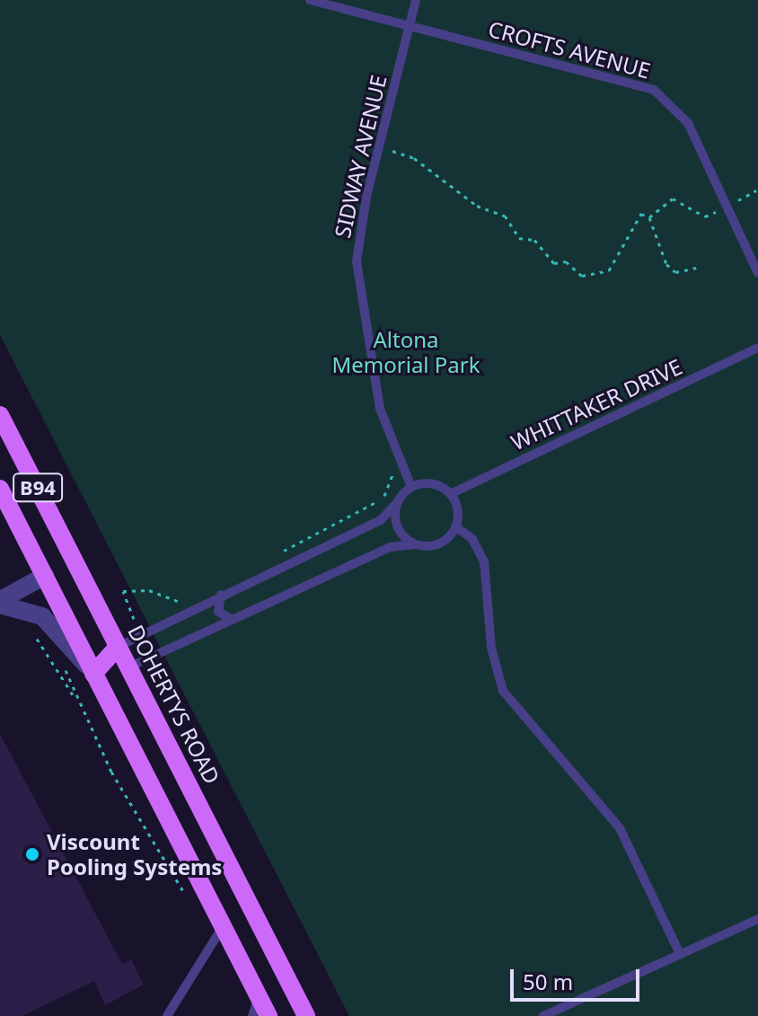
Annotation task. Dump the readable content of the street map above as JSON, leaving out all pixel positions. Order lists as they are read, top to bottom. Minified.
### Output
{"streets":{"main road":["B94","DOHERTYS ROAD"],"lane":["CROFTS AVENUE","SIDWAY AVENUE","WHITTAKER DRIVE"]},"crossings":[["CROFTS AVENUE","SIDWAY AVENUE"],["SIDWAY AVENUE","WHITTAKER DRIVE"]],"parks":["Altona Memorial Park"],"places":["Viscount Pooling Systems"],"scale_bar":"50 m"}
